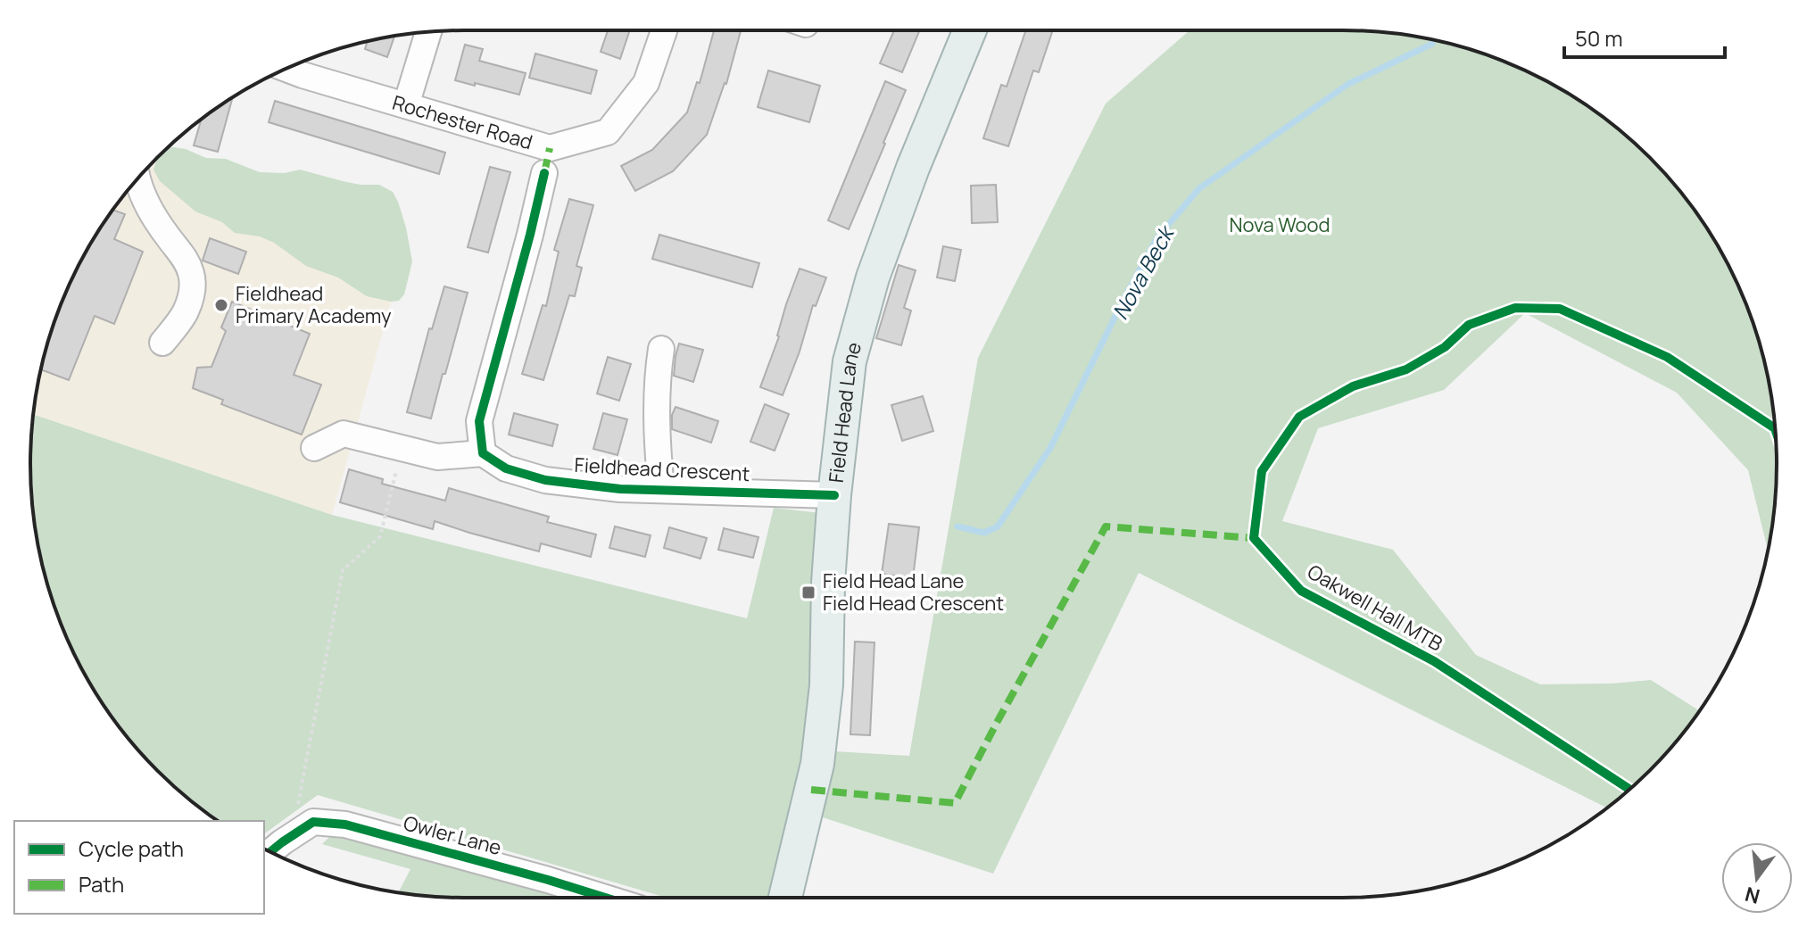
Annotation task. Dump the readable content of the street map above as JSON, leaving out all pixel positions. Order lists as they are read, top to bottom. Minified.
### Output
{"streets":{"main road":["Field Head Lane"],"street":["Rochester Road","Fieldhead Crescent","Owler Lane"],"cycle path":["Oakwell Hall MTB"]},"crossings":[["Field Head Lane","Fieldhead Crescent"]],"water":["Nova Beck"],"parks":["Nova Wood"],"places":{"other":["Fieldhead Primary Academy"],"transit":["Field Head Lane Field Head Crescent"]},"legend":["Cycle path","Path"],"scale_bar":"50 m","north":"bottom"}
